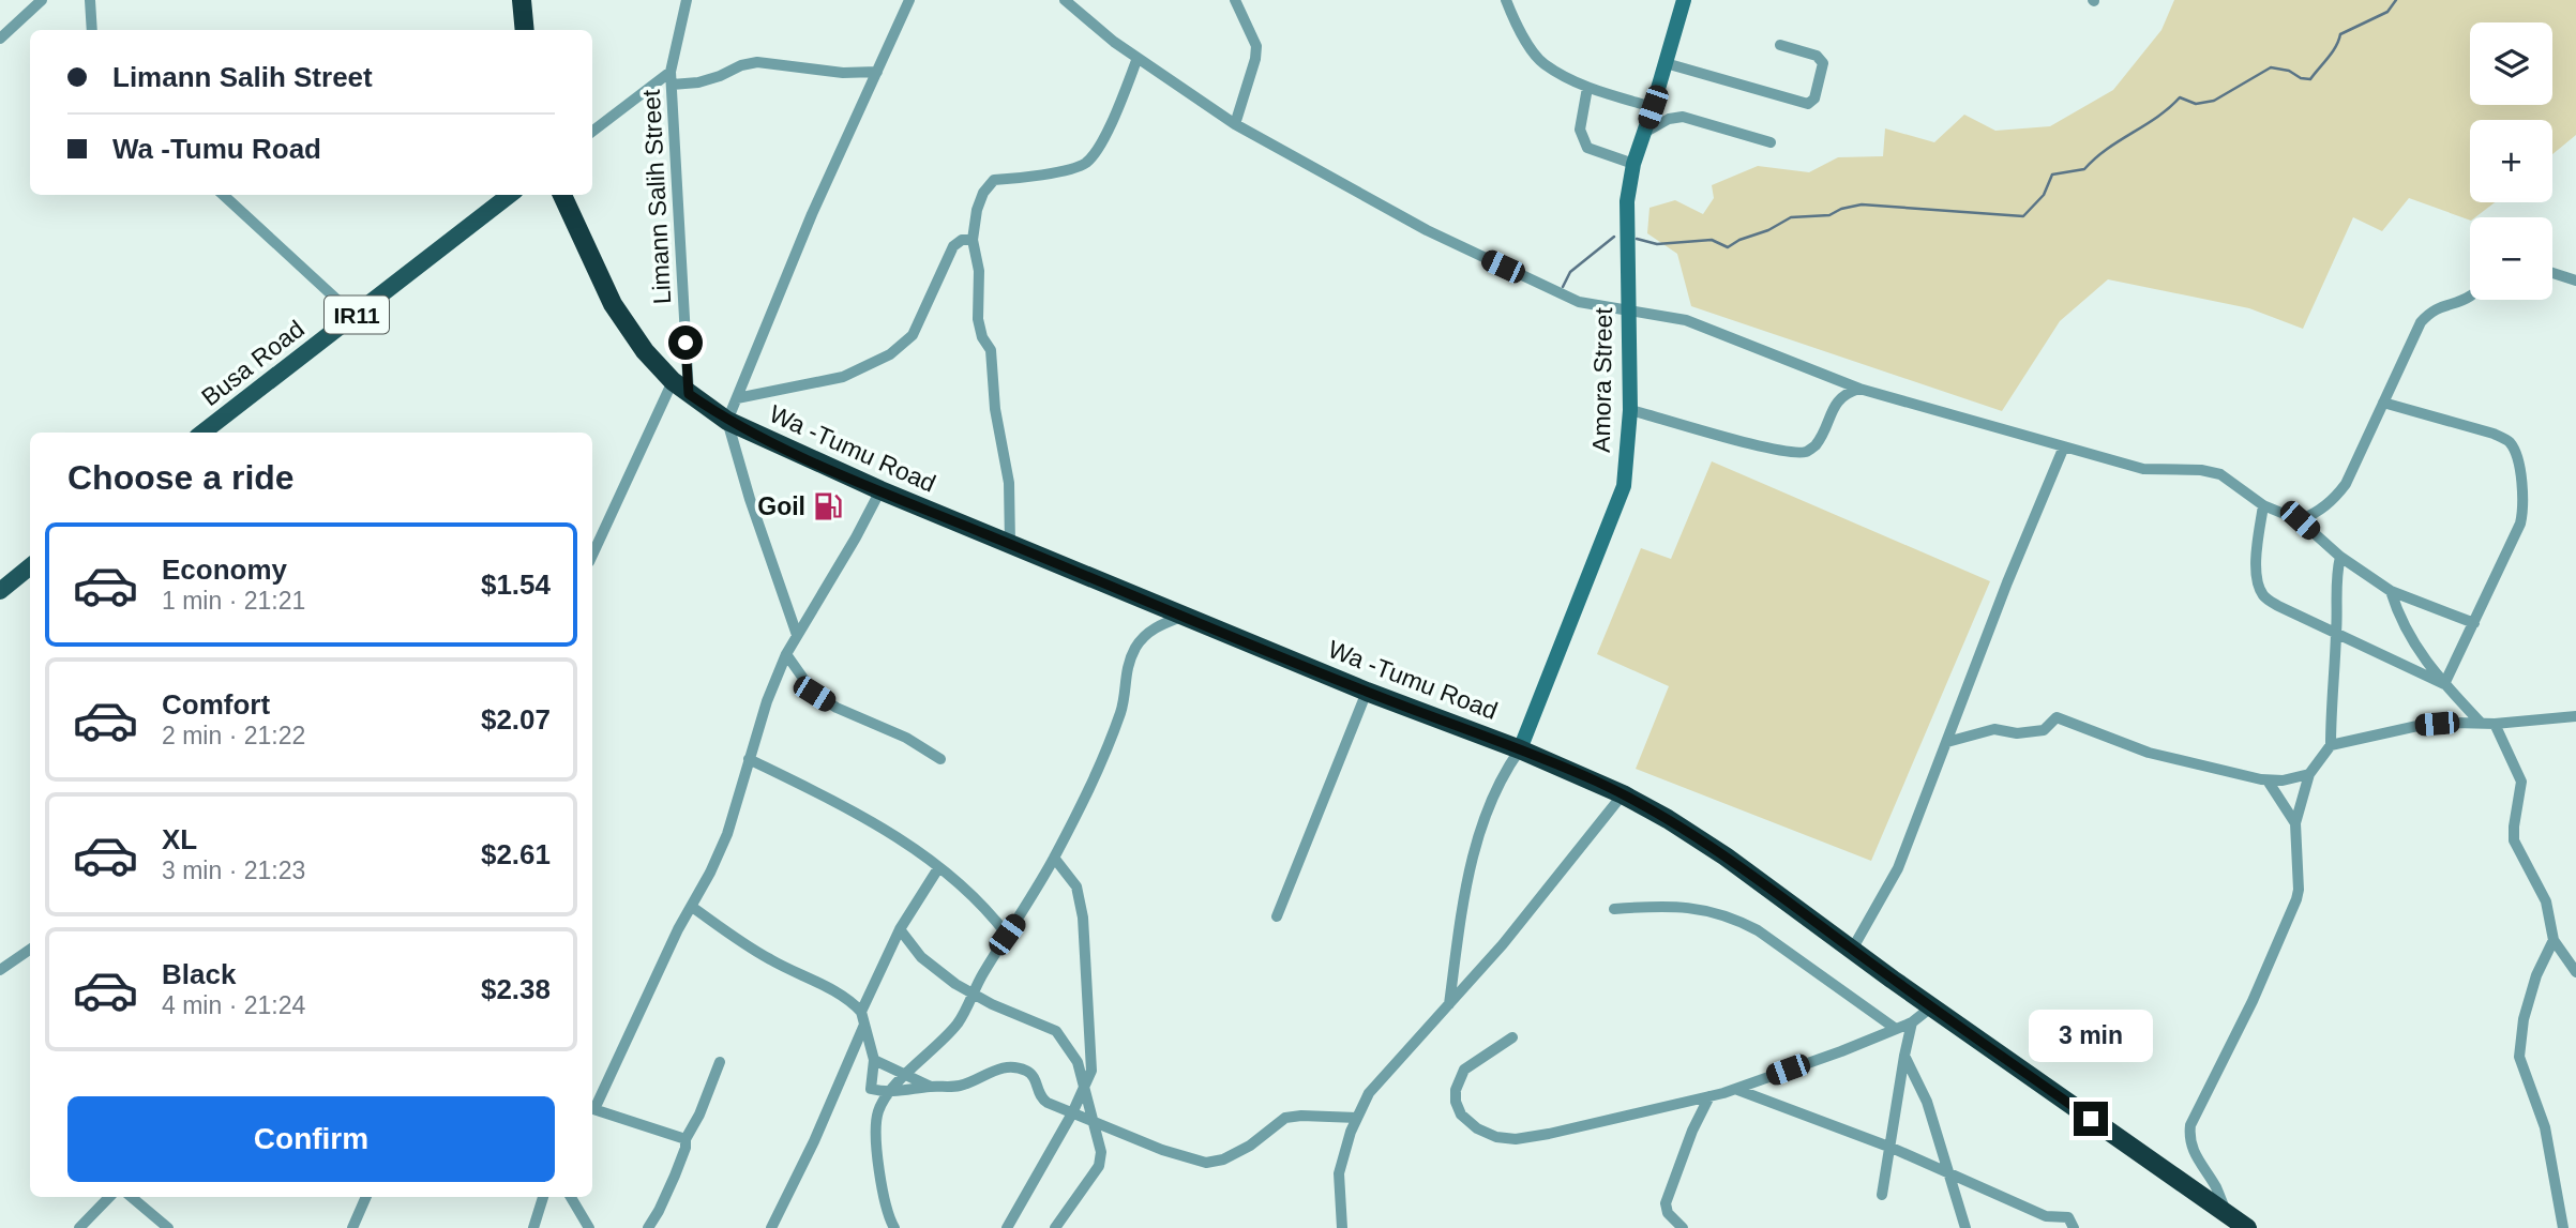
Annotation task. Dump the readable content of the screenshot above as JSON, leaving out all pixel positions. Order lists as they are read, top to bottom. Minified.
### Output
{"streets":{"highway":["Wa -Tumu Road"],"main road":["IR11","Busa Road"],"street":["Limann Salih Street","Amora Street"]},"crossings":[["Limann Salih Street","Wa -Tumu Road"],["Amora Street","Wa -Tumu Road"]],"places":{"fuel station":["Goil"]},"page":{"map_buttons":["+","−"],"banner":["Limann Salih Street","Wa -Tumu Road"],"heading":"Choose a ride","list":[{"name":"Economy","note":"1 min · 21:21","value":"$1.54"},{"name":"Comfort","note":"2 min · 21:22","value":"$2.07"},{"name":"XL","note":"3 min · 21:23","value":"$2.61"},{"name":"Black","note":"4 min · 21:24","value":"$2.38"}],"bubble":"3 min","buttons":"Confirm"}}
